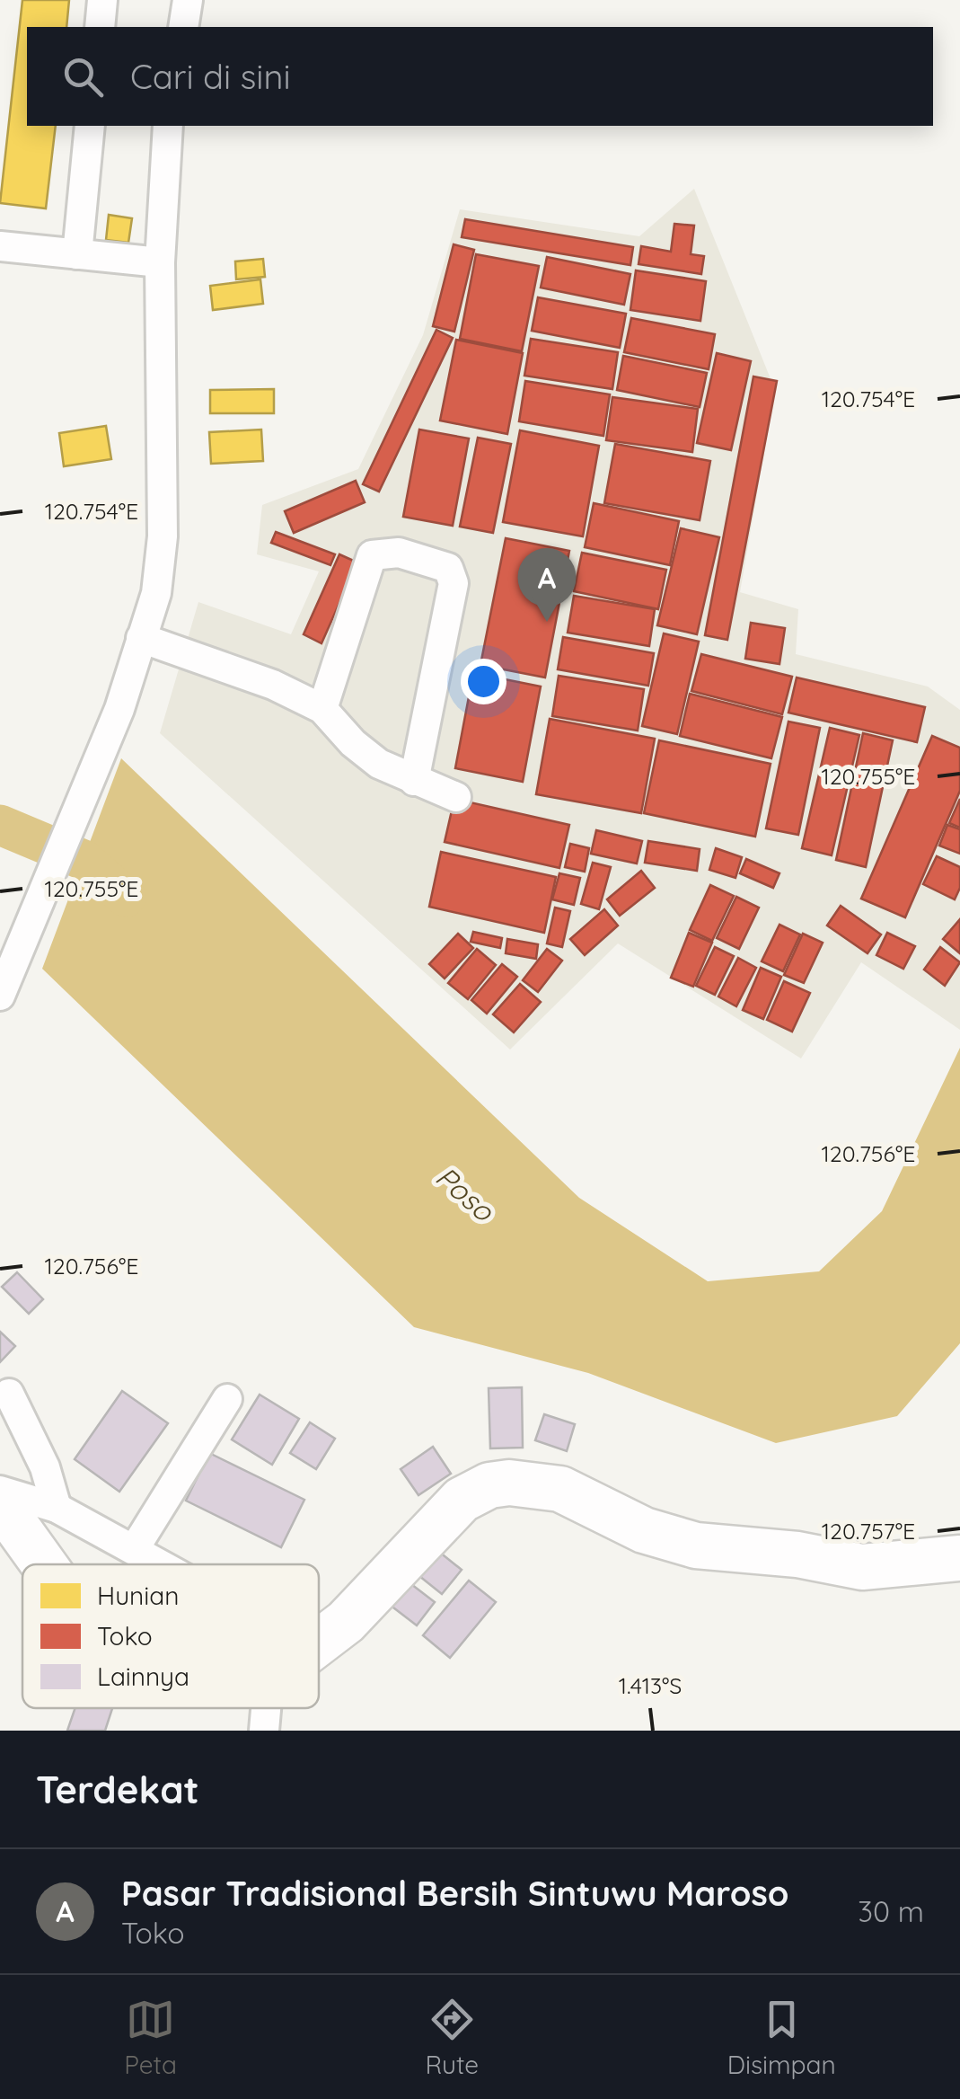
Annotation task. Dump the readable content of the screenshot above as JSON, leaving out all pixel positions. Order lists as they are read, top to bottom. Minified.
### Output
{"water":["Poso"],"legend":["Hunian","Toko","Lainnya"],"page":{"search":"Cari di sini","pins":"A","heading":"Terdekat","list":[{"mark":"A","name":"Pasar Tradisional Bersih Sintuwu Maroso","note":"Toko","value":"30 m"}],"nav":["Peta","Rute","Disimpan"]},"coordinates":["120.754°E","120.755°E","120.756°E","120.757°E","1.413°S"]}
